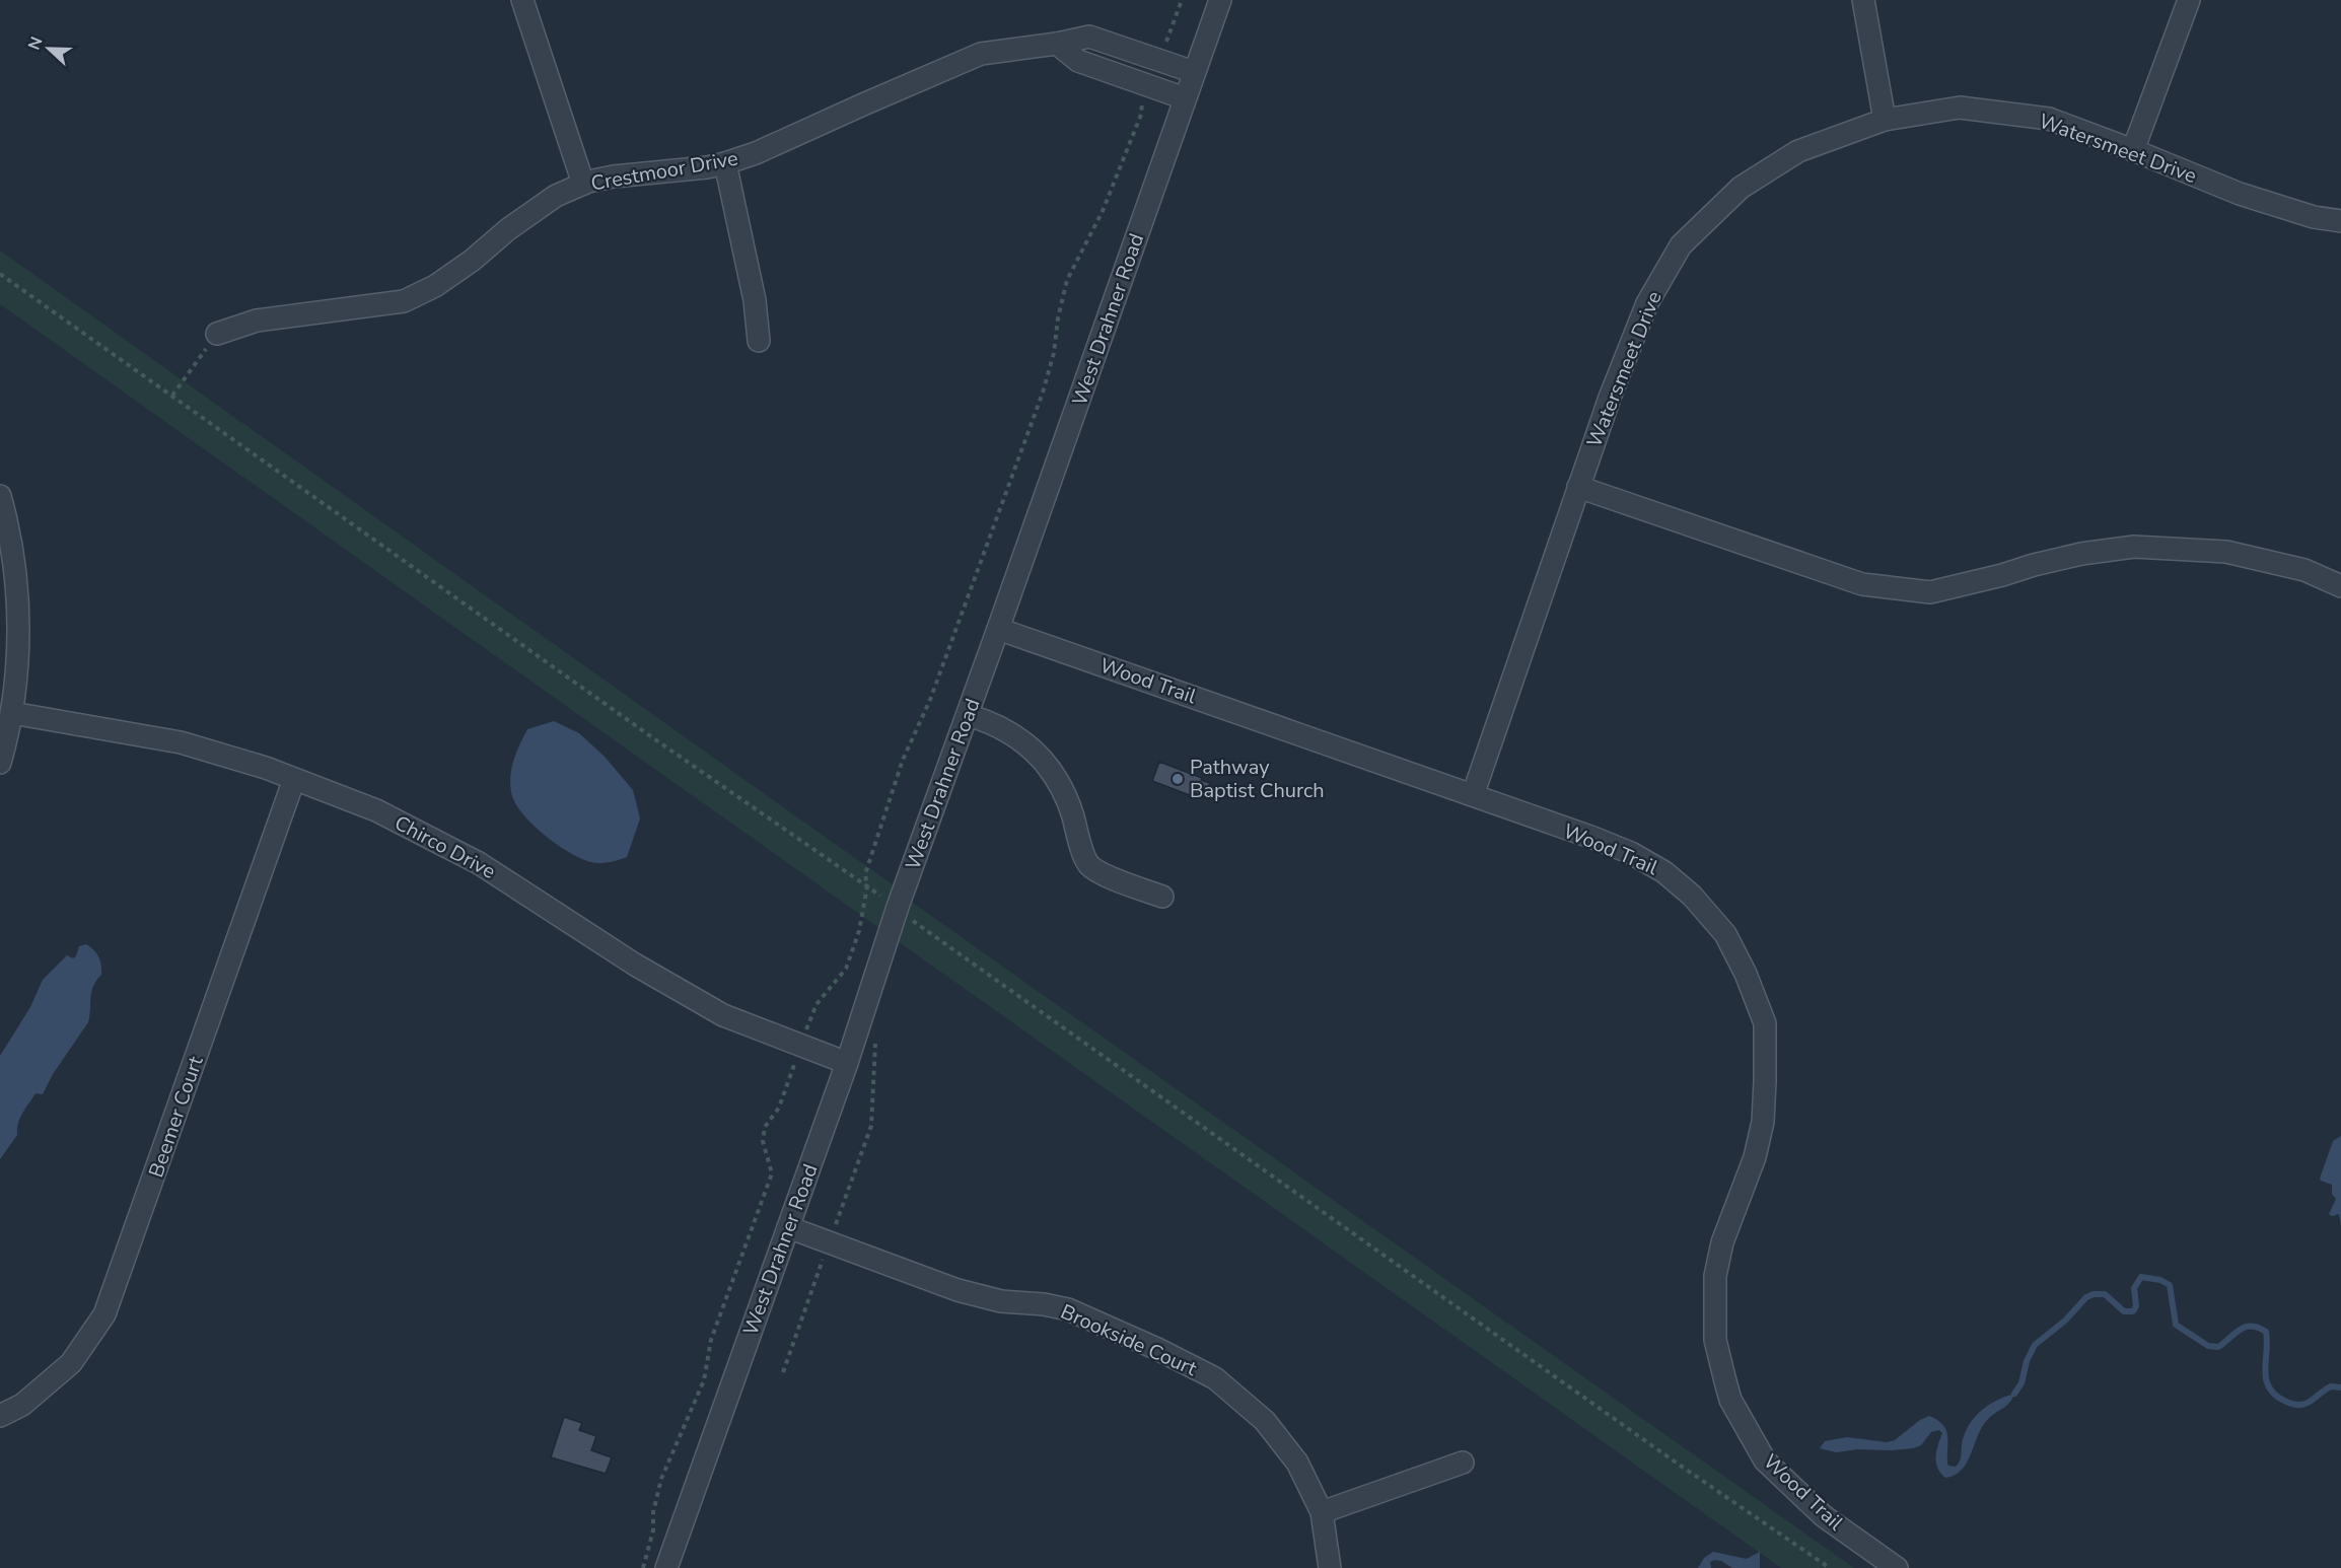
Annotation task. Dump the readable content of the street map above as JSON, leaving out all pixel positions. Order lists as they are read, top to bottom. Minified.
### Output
{"streets":{"street":["Watersmeet Drive","Crestmoor Drive","West Drahner Road","Wood Trail","Chirco Drive","Beemer Court","Brookside Court"]},"crossings":[["Watersmeet Drive","Wood Trail"],["Crestmoor Drive","West Drahner Road"],["West Drahner Road","Wood Trail"],["West Drahner Road","Chirco Drive"],["West Drahner Road","Brookside Court"],["Chirco Drive","Beemer Court"]],"places":["Pathway Baptist Church"],"north":"left"}
